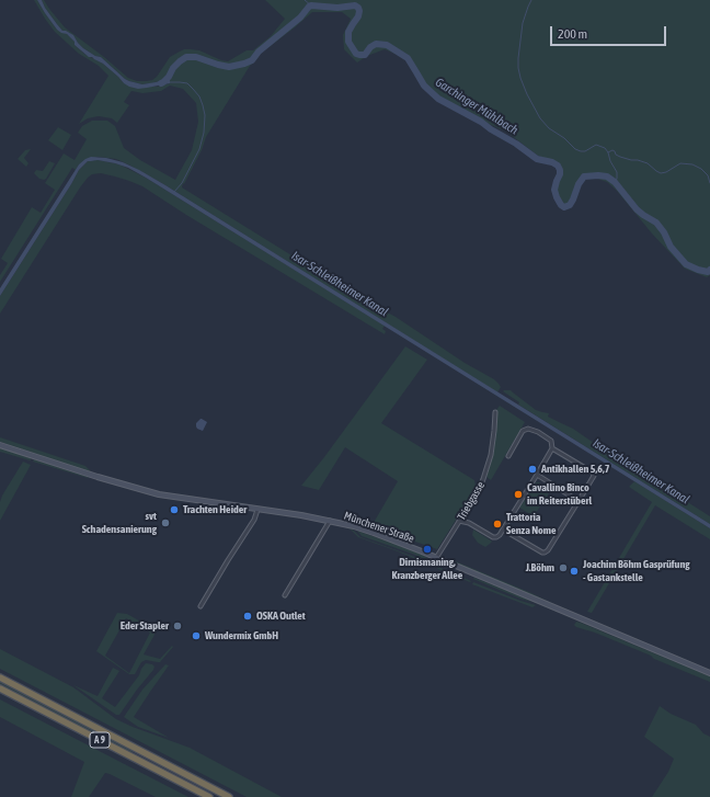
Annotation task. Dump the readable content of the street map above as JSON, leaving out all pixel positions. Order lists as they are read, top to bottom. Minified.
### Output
{"streets":{"highway":["A 9"],"main road":["Münchener Straße"],"street":["Triebgasse"]},"crossings":[["Triebgasse","Münchener Straße"]],"water":["Garchinger Mühlbach","Isar-Schleißheimer Kanal"],"places":["Antikhallen 5,6,7","Cavallino Binco im Reiterstüberl","Trachten Heider","svt Schadensanierung","Trattoria Senza Nome","Dirnismaning, Kranzberger Allee","J.Böhm","Joachim Böhm Gasprüfung - Gastankstelle","OSKA Outlet","Eder Stapler","Wundermix GmbH"],"scale_bar":"200 m"}
